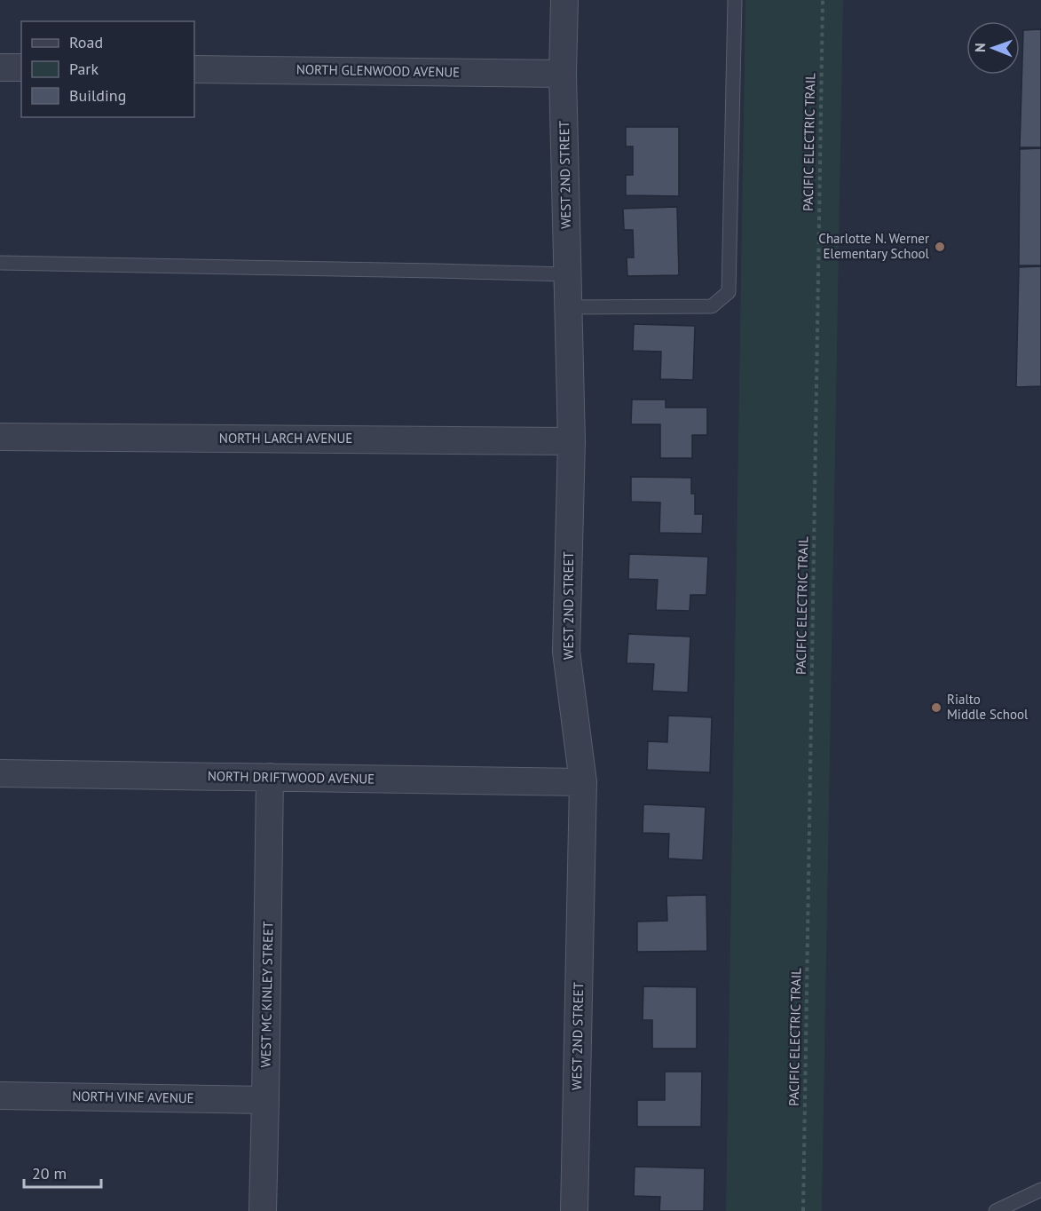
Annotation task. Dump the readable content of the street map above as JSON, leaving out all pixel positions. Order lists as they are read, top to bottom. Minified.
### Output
{"streets":{"street":["NORTH GLENWOOD AVENUE","WEST 2ND STREET","NORTH LARCH AVENUE","NORTH DRIFTWOOD AVENUE","WEST MC KINLEY STREET","NORTH VINE AVENUE"],"path":["PACIFIC ELECTRIC TRAIL"]},"crossings":[["NORTH GLENWOOD AVENUE","WEST 2ND STREET"],["WEST 2ND STREET","NORTH LARCH AVENUE"],["WEST 2ND STREET","NORTH DRIFTWOOD AVENUE"],["NORTH DRIFTWOOD AVENUE","WEST MC KINLEY STREET"],["WEST MC KINLEY STREET","NORTH VINE AVENUE"]],"places":["Charlotte N. Werner Elementary School","Rialto Middle School"],"legend":["Road","Park","Building"],"scale_bar":"20 m","north":"left"}
